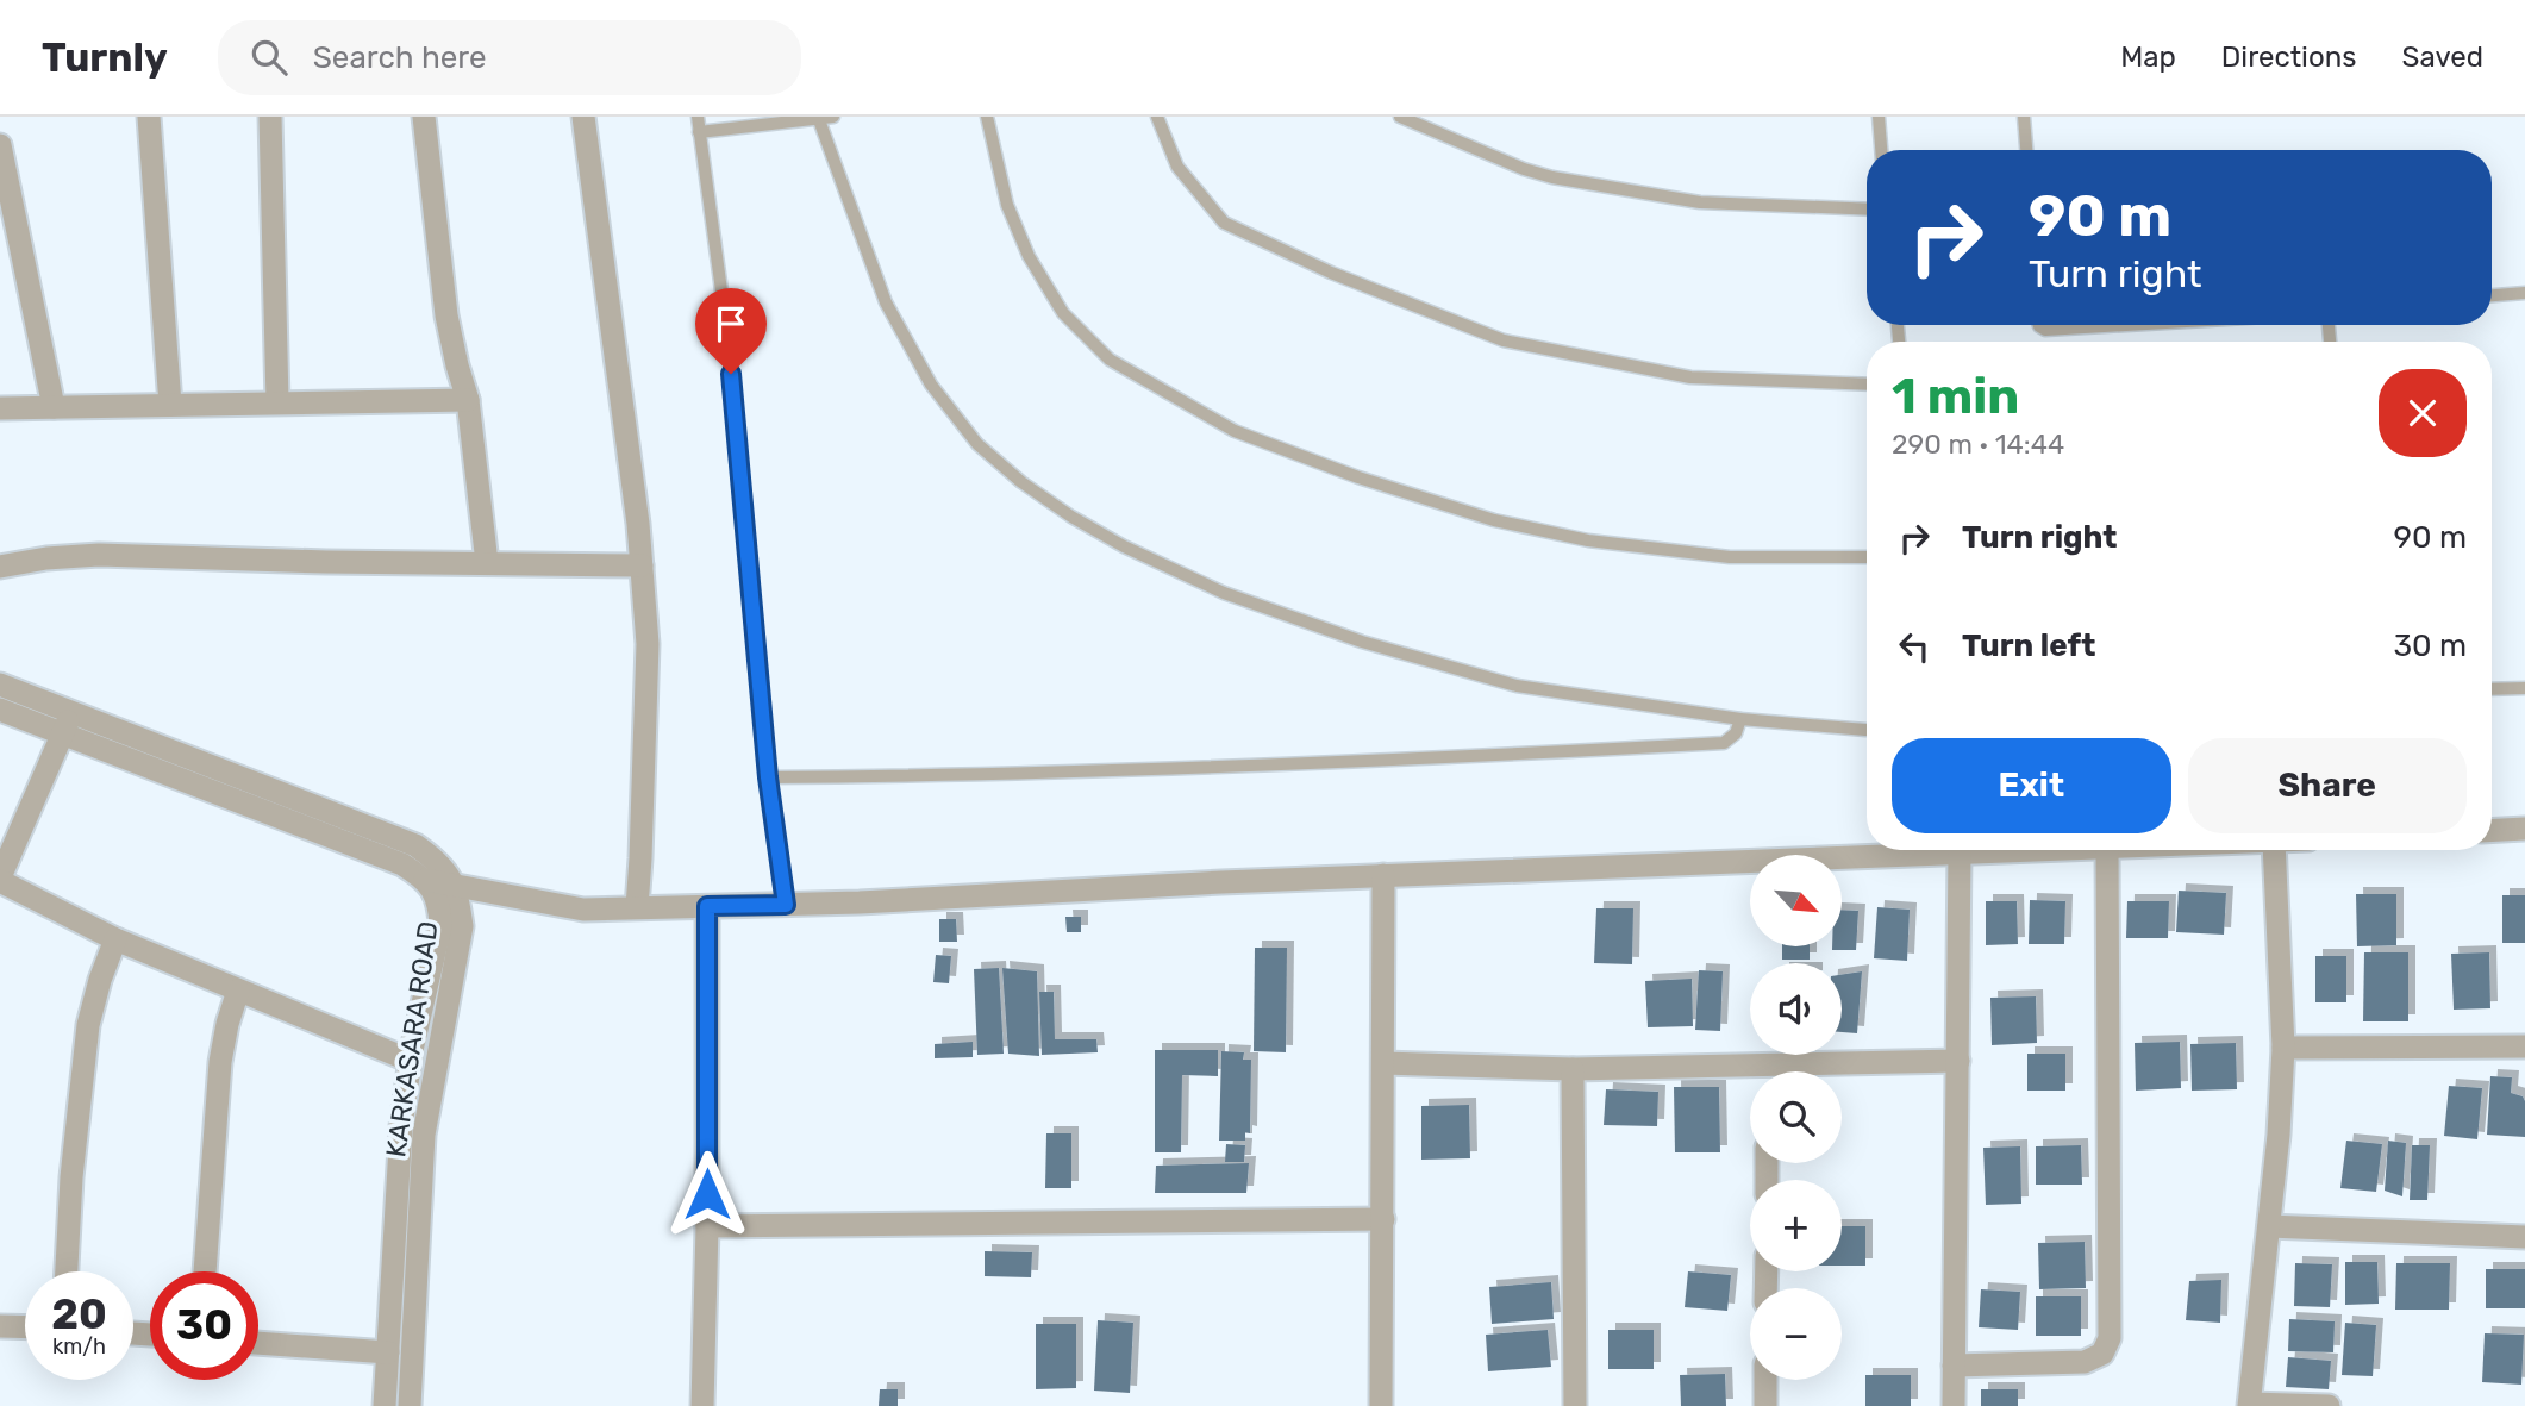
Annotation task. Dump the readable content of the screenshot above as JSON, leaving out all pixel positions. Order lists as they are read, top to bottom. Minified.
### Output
{"streets":{"street":["KARKASARA ROAD"]},"north":"bottom right","page":{"header":"Turnly","search":"Search here","nav":["Map","Directions","Saved"],"turn":["90 m","Turn right"],"heading":["1 min","290 m · 14:44"],"list":[{"name":"Turn right","value":"90 m"},{"name":"Turn left","value":"30 m"}],"buttons":["Exit","Share"],"map_buttons":["+","−"],"speed":"20 km/h","limit":"30"}}
